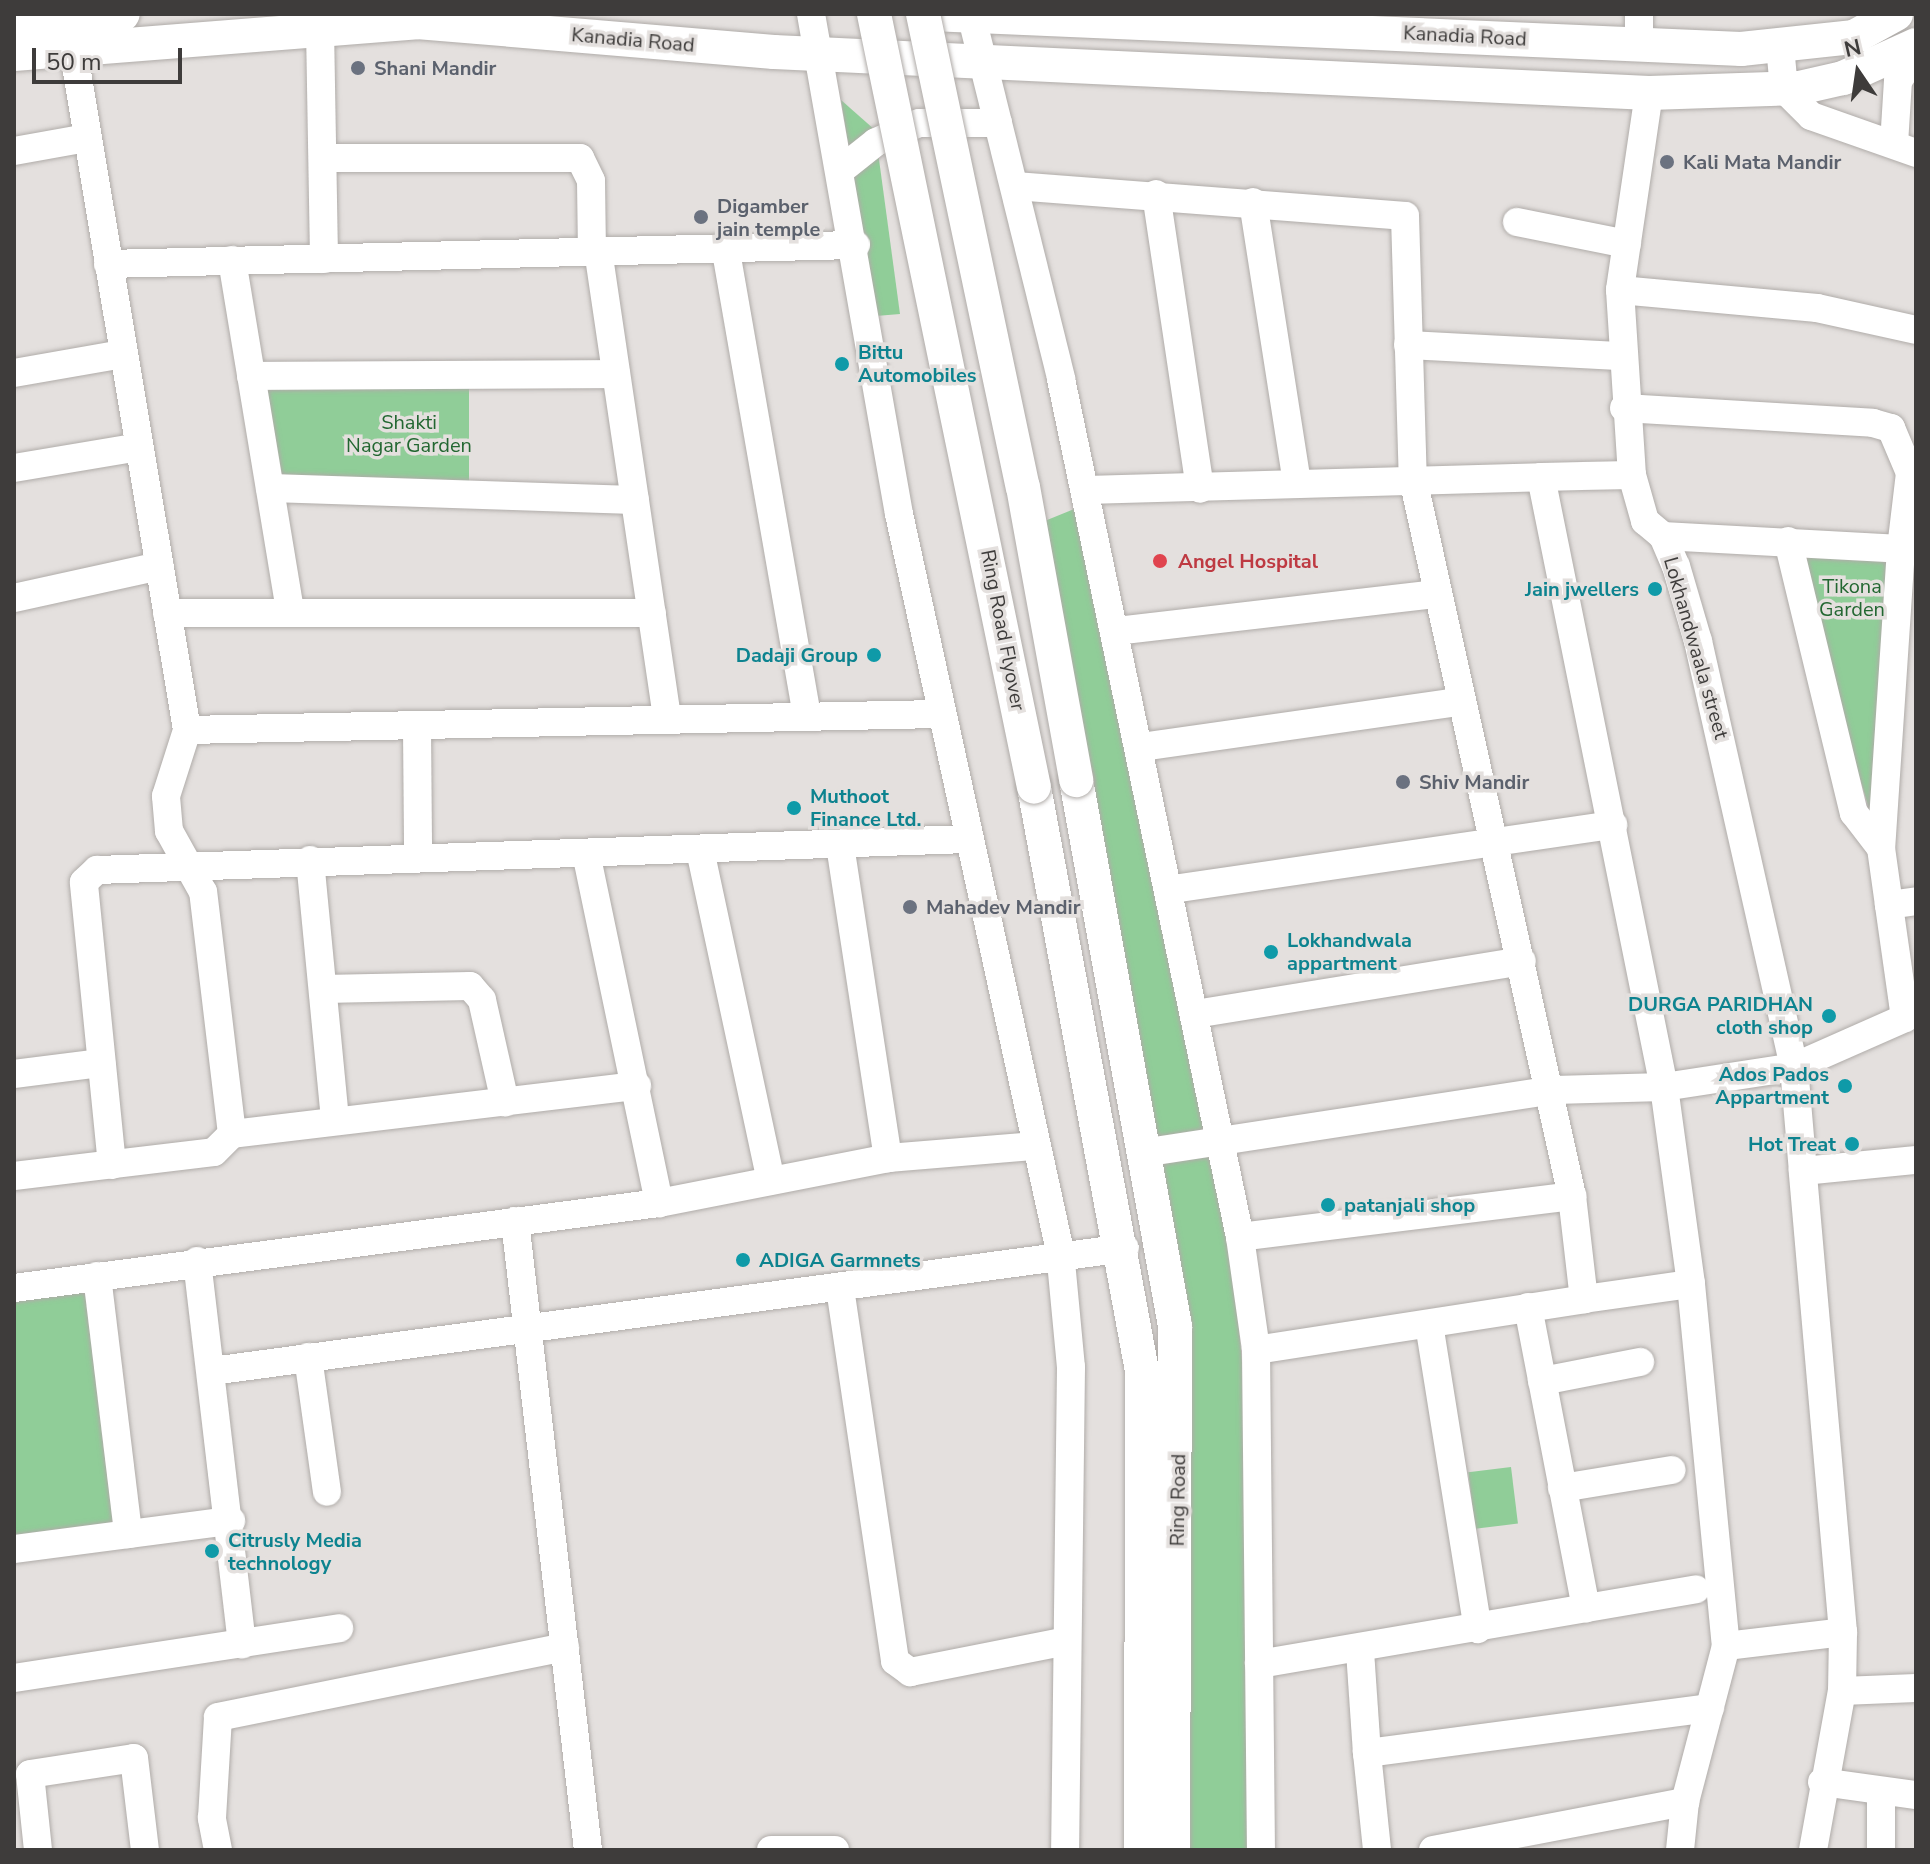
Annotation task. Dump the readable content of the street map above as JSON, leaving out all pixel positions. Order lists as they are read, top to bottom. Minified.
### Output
{"streets":{"main road":["Kanadia Road","Ring Road Flyover","Ring Road"],"street":["Lokhandwaala street"]},"crossings":[["Kanadia Road","Lokhandwaala street"],["Ring Road Flyover","Ring Road"]],"parks":["Shakti Nagar Garden","Tikona Garden"],"places":["Shani Mandir","Kali Mata Mandir","Digamber jain temple","Bittu Automobiles","Angel Hospital","Jain jwellers","Dadaji Group","Shiv Mandir","Muthoot Finance Ltd.","Mahadev Mandir","Lokhandwala appartment","DURGA PARIDHAN cloth shop","Ados Pados Appartment","Hot Treat","patanjali shop","ADIGA Garmnets","Citrusly Media technology"],"scale_bar":"50 m","north":"top"}
